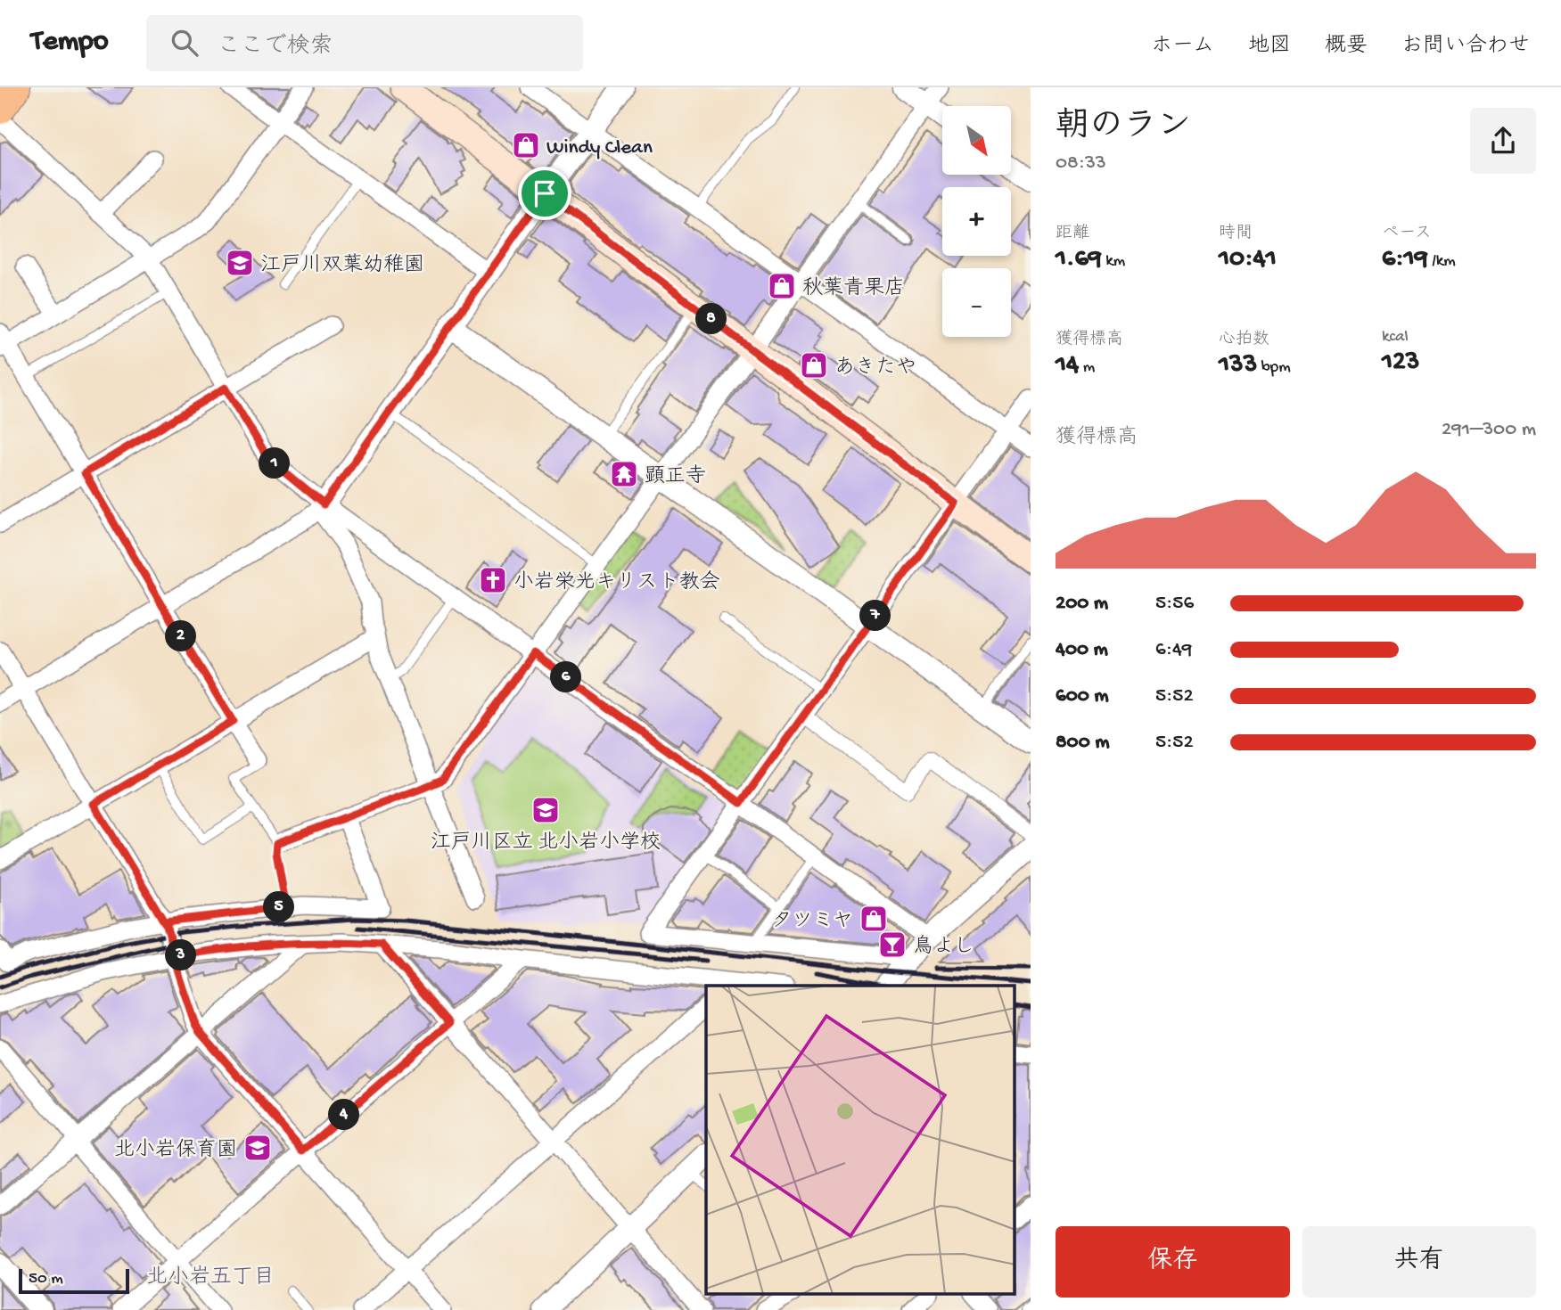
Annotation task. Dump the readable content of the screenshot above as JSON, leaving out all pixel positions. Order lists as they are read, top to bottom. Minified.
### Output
{"districts":["北小岩五丁目"],"places":{"shop":["Windy Clean","秋葉青果店","あきたや","タツミヤ"],"school or university":["江戸川双葉幼稚園","江戸川区立 北小岩小学校","北小岩保育園"],"temple":["顕正寺"],"church":["小岩栄光キリスト教会"],"bar":["鳥よし"]},"scale_bar":"50 m","north":"bottom right","page":{"header":"Tempo","search":"ここで検索","nav":["ホーム","地図","概要","お問い合わせ"],"heading":["朝のラン","08:33"],"map_buttons":["+","−"],"stats":[["距離","1.69 km"],["時間","10:41"],["ペース","6:19 /km"],["獲得標高","14 m"],["心拍数","133 bpm"],["kcal","123"]],"pins":["8","1","7","2","6","5","3","4"],"chart":["獲得標高","291–300 m"],"list":[{"name":"200 m","note":"5:56"},{"name":"400 m","note":"6:49"},{"name":"600 m","note":"5:52"},{"name":"800 m","note":"5:52"}],"buttons":["保存","共有"],"scale":"50 m"}}
